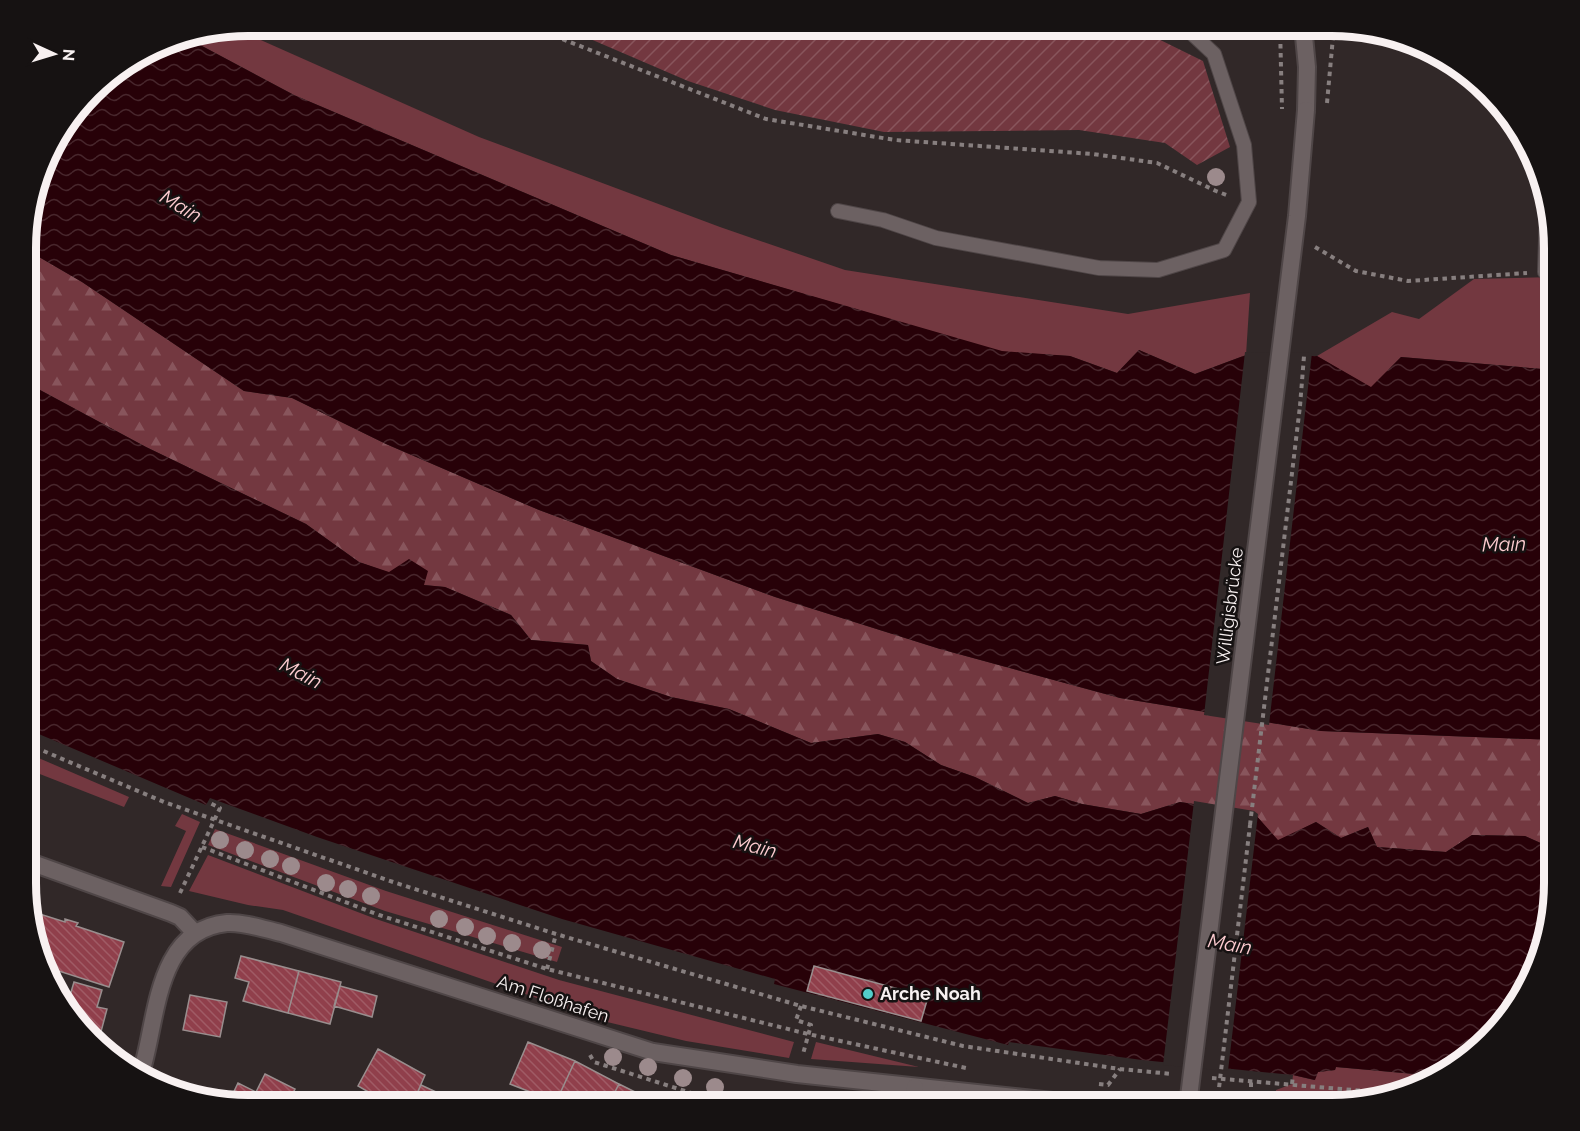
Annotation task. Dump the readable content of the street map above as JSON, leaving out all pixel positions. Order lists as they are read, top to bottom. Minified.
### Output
{"streets":{"street":["Willigisbrücke","Am Floßhafen"]},"water":["Main"],"places":["Arche Noah"],"north":"right"}
